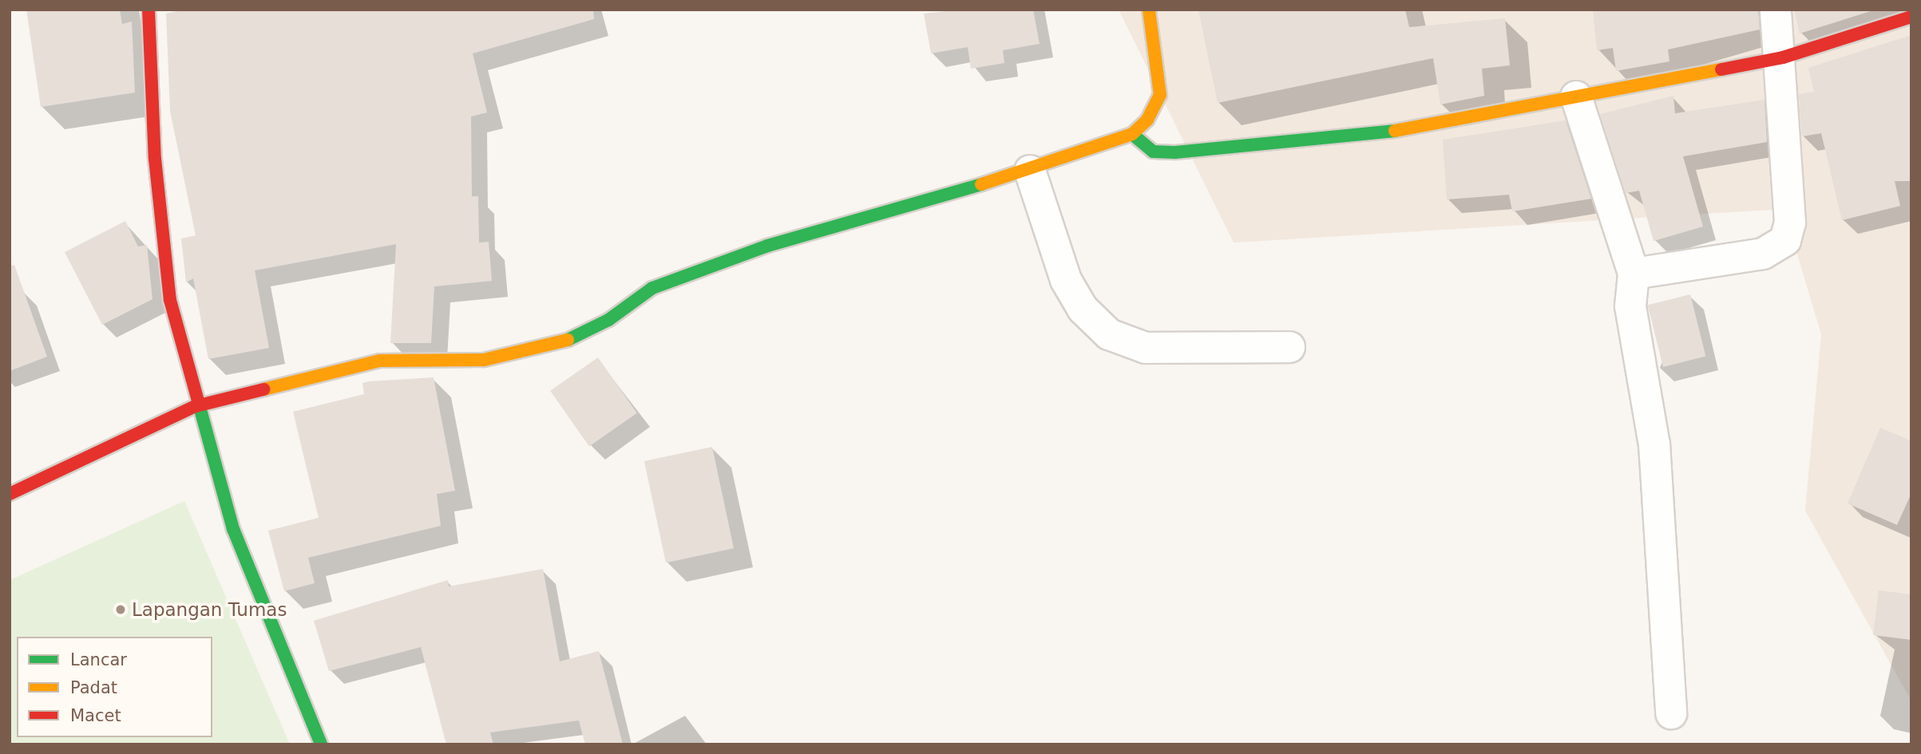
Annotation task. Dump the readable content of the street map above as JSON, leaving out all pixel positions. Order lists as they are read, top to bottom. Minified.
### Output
{"places":["Lapangan Tumas"],"legend":["Lancar","Padat","Macet"]}
